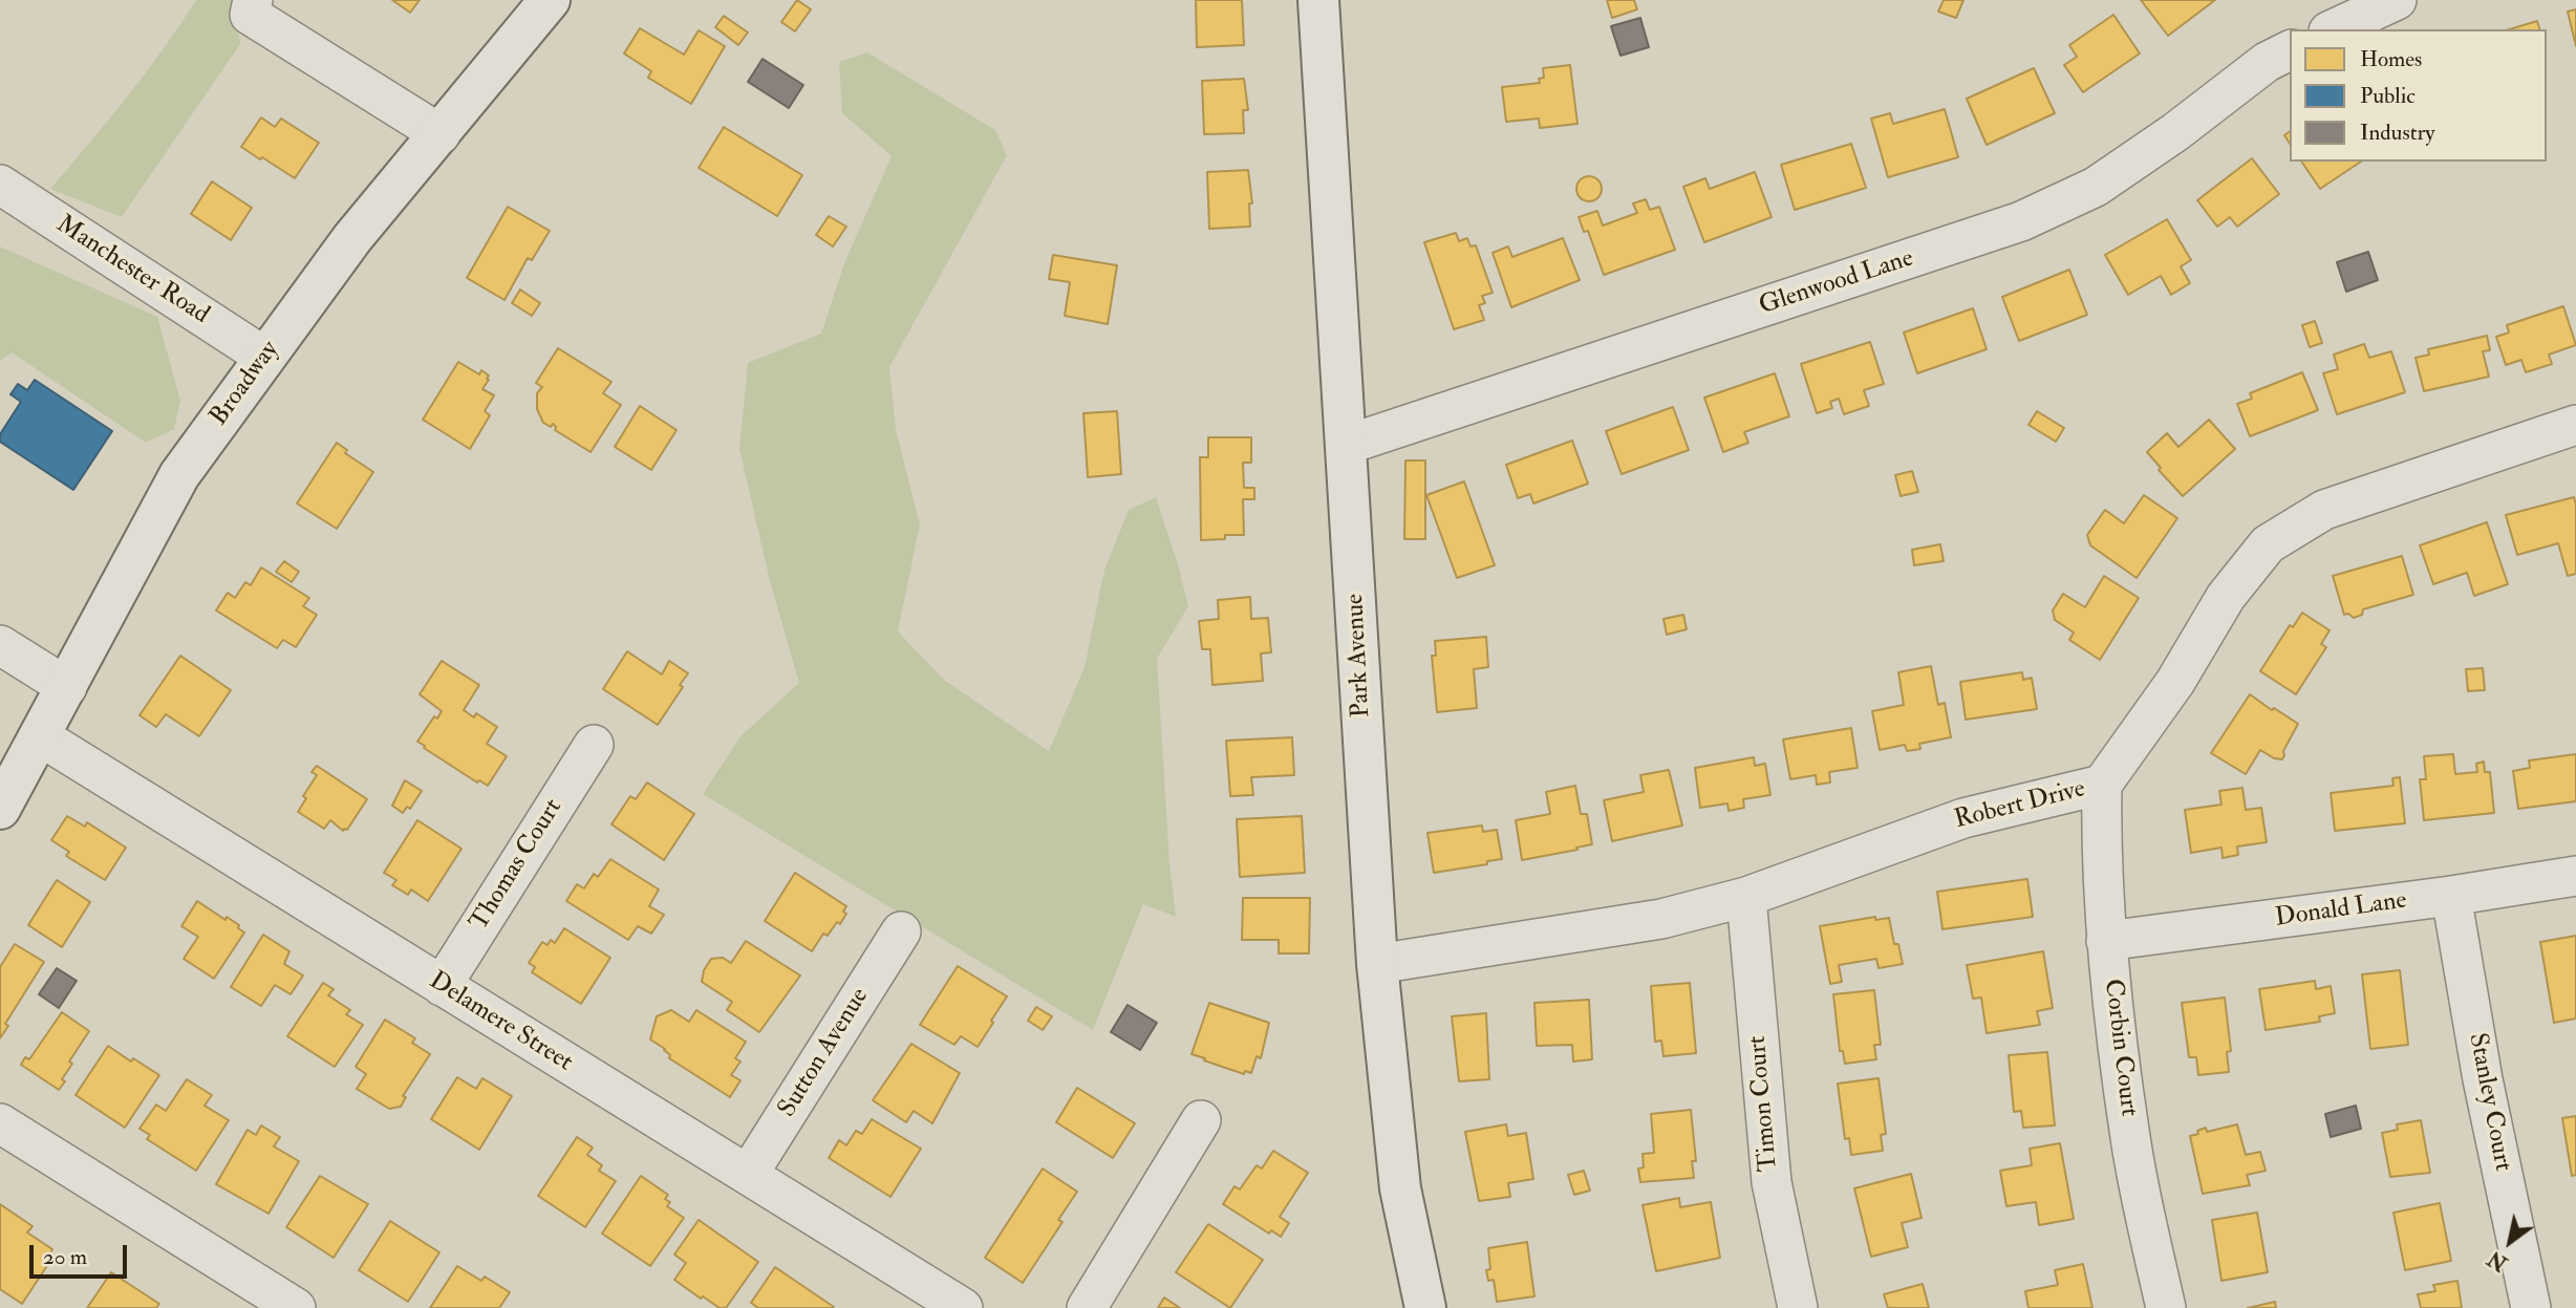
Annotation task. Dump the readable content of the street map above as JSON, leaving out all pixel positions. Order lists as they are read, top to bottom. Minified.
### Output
{"streets":{"main road":["Broadway","Park Avenue"],"street":["Manchester Road","Glenwood Lane","Robert Drive","Thomas Court","Donald Lane","Delamere Street","Corbin Court","Sutton Avenue","Stanley Court","Timon Court"]},"crossings":[["Manchester Road","Broadway"],["Glenwood Lane","Park Avenue"],["Broadway","Delamere Street"],["Park Avenue","Robert Drive"],["Robert Drive","Corbin Court"],["Robert Drive","Timon Court"],["Thomas Court","Delamere Street"],["Donald Lane","Corbin Court"],["Donald Lane","Stanley Court"],["Delamere Street","Sutton Avenue"]],"legend":["Homes","Public","Industry"],"scale_bar":"20 m","north":"bottom left"}
